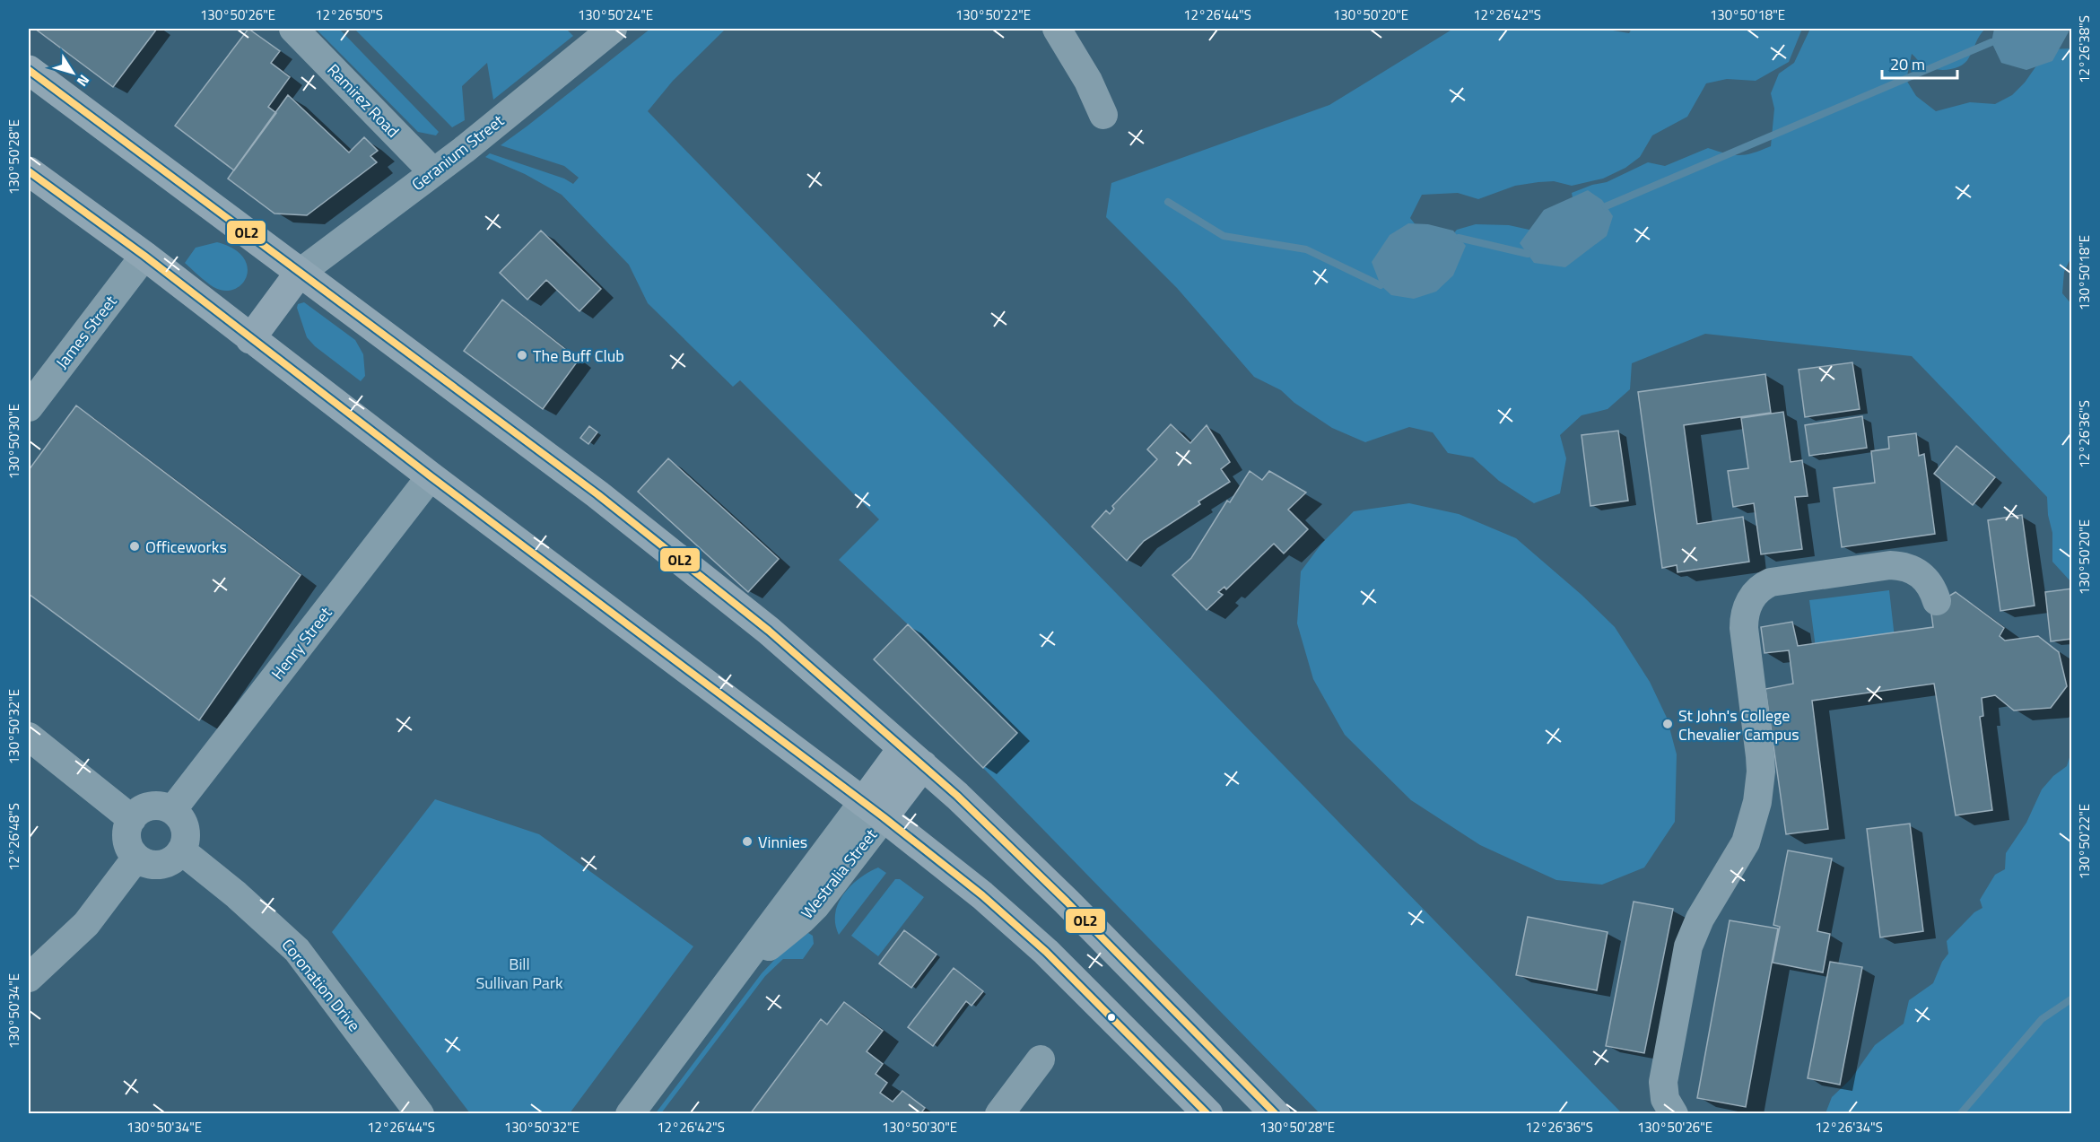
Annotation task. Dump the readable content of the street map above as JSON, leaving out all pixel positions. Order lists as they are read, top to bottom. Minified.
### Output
{"streets":{"highway":["Westralia Street"],"street":["Ramirez Road","Geranium Street","James Street","Henry Street","Coronation Drive"]},"crossings":[["Ramirez Road","Geranium Street"],["Henry Street","Coronation Drive"]],"parks":["Bill Sullivan Park"],"places":["The Buff Club","Officeworks","St John's College Chevalier Campus","Vinnies"],"lines":["transit line OL2"],"scale_bar":"20 m","north":"bottom right","coordinates":["130°50'26\"E","12°26'50\"S","130°50'24\"E","130°50'22\"E","12°26'44\"S","130°50'20\"E","12°26'42\"S","130°50'18\"E","12°26'38\"S","130°50'28\"E","12°26'36\"S","130°50'30\"E","130°50'32\"E","12°26'48\"S","130°50'34\"E","12°26'34\"S"]}
